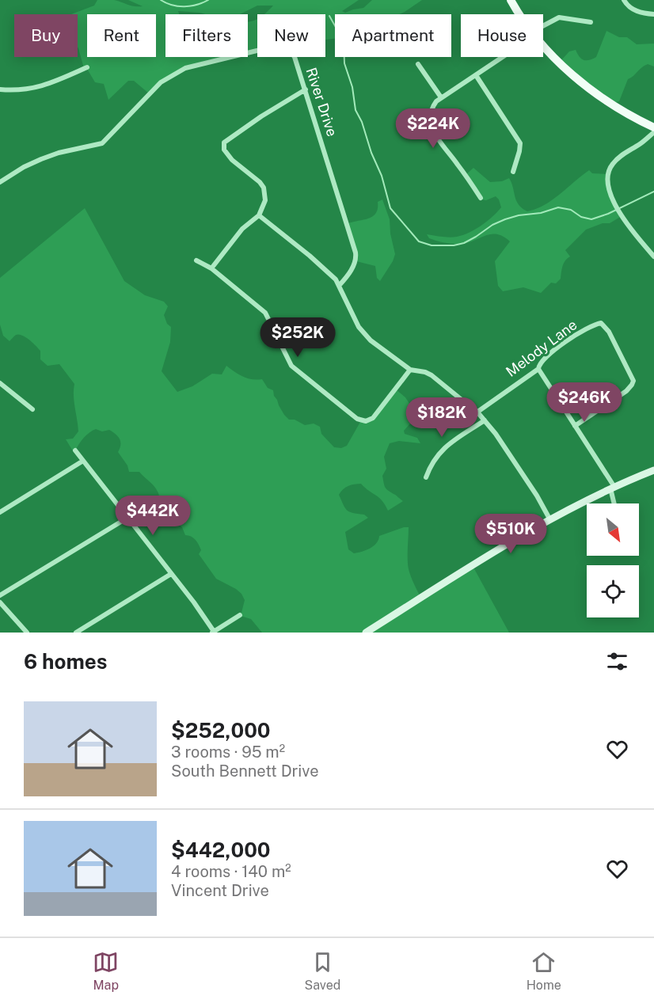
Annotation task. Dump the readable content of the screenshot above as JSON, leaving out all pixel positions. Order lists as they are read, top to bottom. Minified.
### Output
{"streets":{"street":["River Drive","Melody Lane"]},"north":"bottom right","page":{"chip":["Buy","Rent","Filters","New","Apartment","House"],"price":["$224K","$252K","$246K","$182K","$442K","$510K"],"heading":"6 homes","list":[{"name":"$252,000","note":"3 rooms · 95 m² · South Bennett Drive"},{"name":"$442,000","note":"4 rooms · 140 m² · Vincent Drive"}],"tabs":["Map","Saved","Home"]}}
